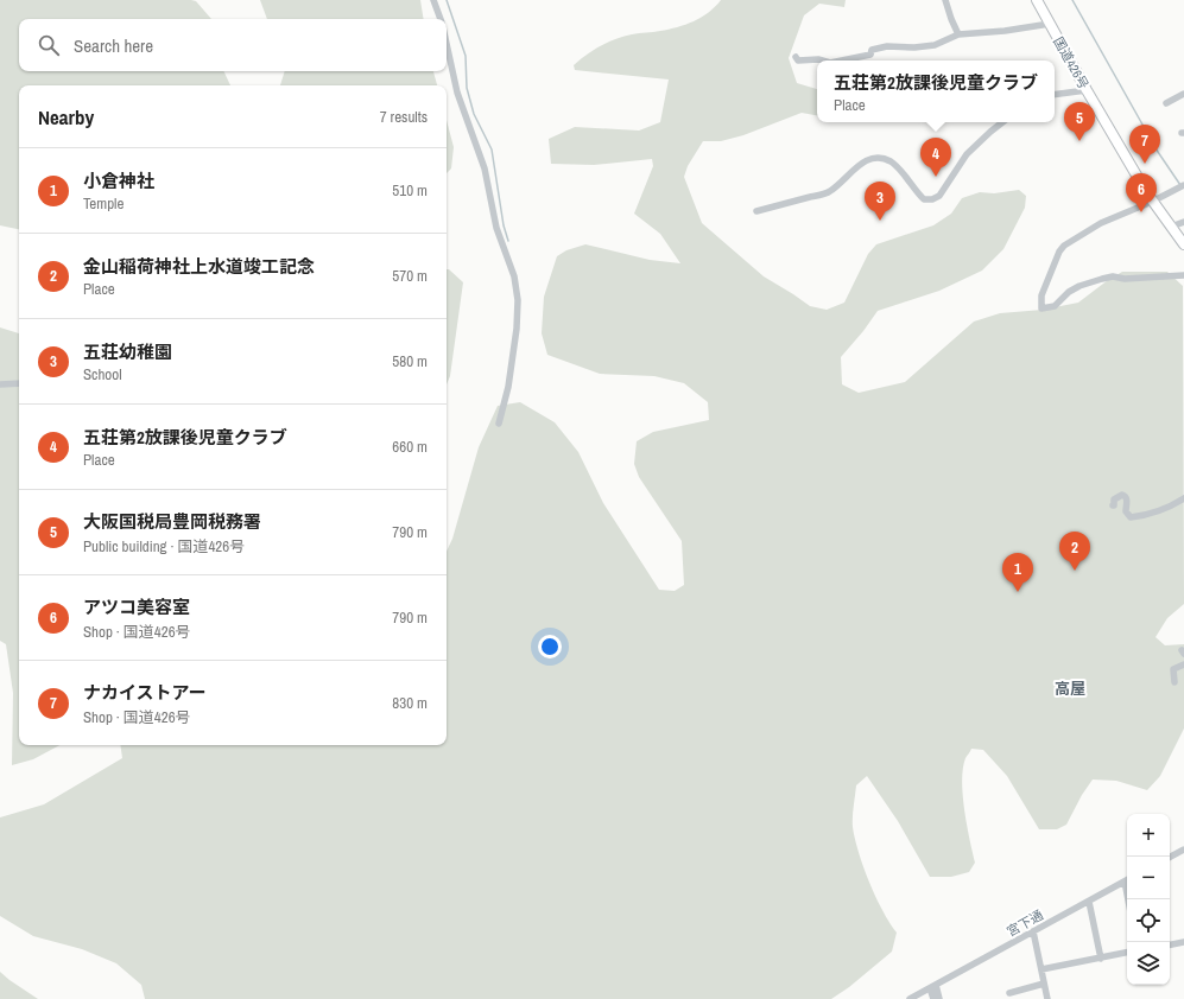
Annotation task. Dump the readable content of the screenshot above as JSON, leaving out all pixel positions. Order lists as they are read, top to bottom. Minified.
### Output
{"streets":{"highway":["国道426号"],"street":["宮下通"]},"districts":["高屋"],"page":{"search":"Search here","popup":["五荘第2放課後児童クラブ","Place"],"heading":["Nearby","7 results"],"pins":["5","7","4","6","3","2","1"],"list":[{"mark":"1","name":"小倉神社","note":"Temple","value":"510 m"},{"mark":"2","name":"金山稲荷神社上水道竣工記念","note":"Place","value":"570 m"},{"mark":"3","name":"五荘幼稚園","note":"School","value":"580 m"},{"mark":"4","name":"五荘第2放課後児童クラブ","note":"Place","value":"660 m"},{"mark":"5","name":"大阪国税局豊岡税務署","note":"Public building · 国道426号","value":"790 m"},{"mark":"6","name":"アツコ美容室","note":"Shop · 国道426号","value":"790 m"},{"mark":"7","name":"ナカイストアー","note":"Shop · 国道426号","value":"830 m"}],"map_buttons":["+","−"]}}
